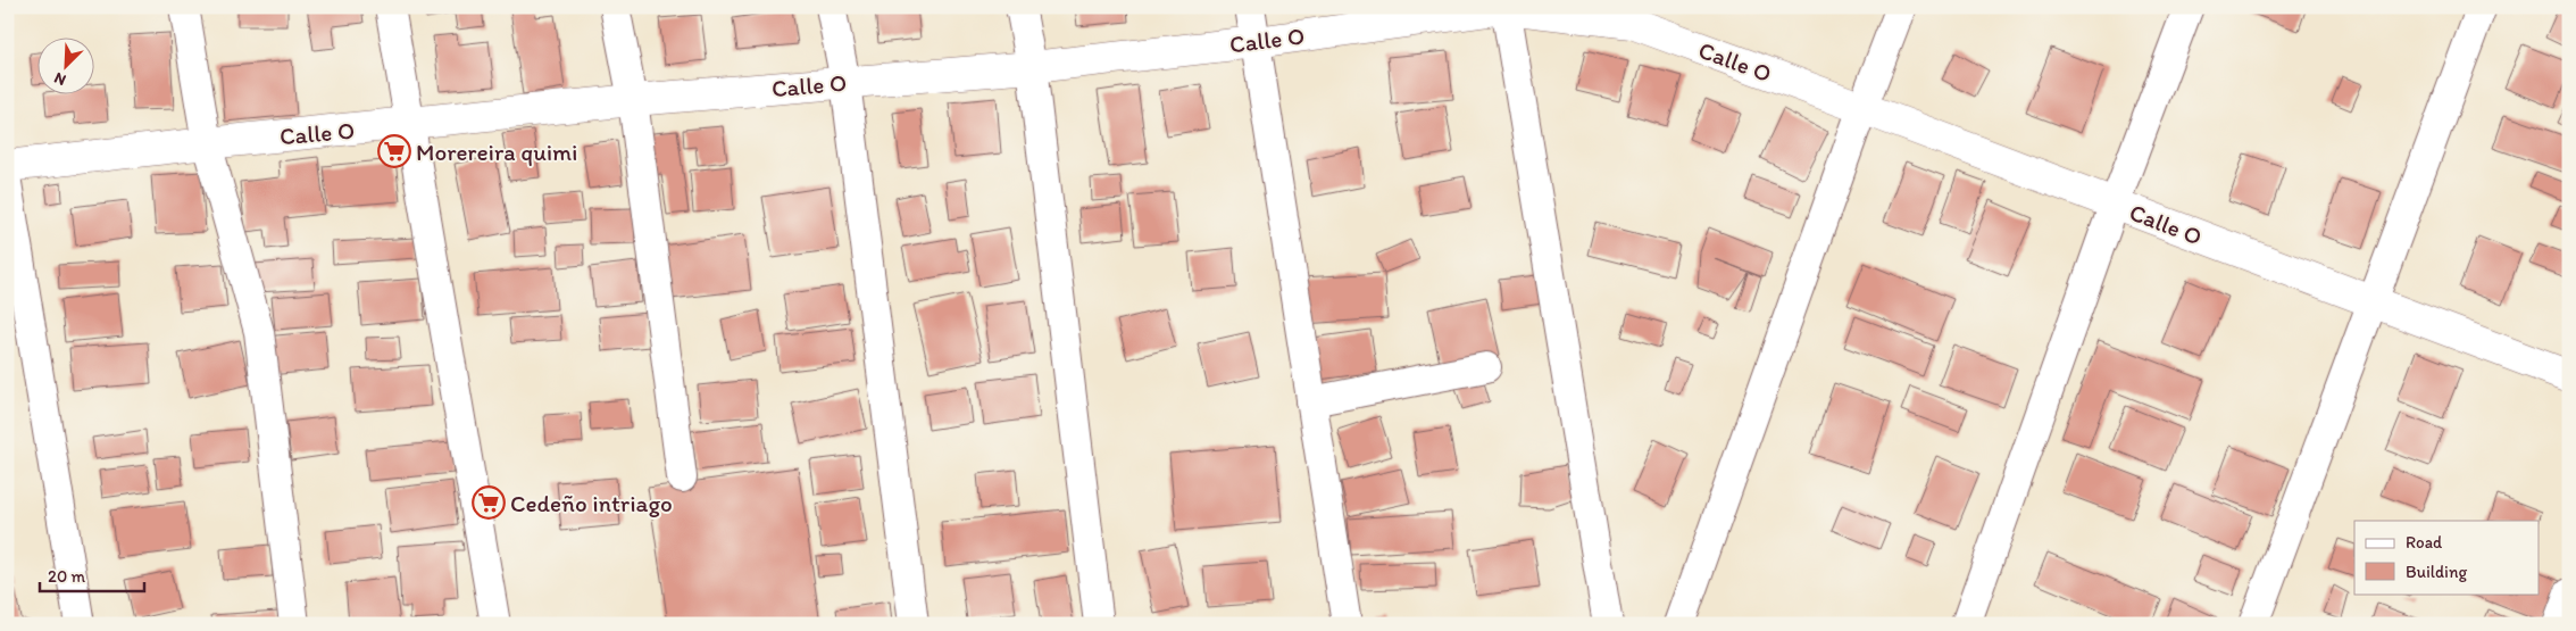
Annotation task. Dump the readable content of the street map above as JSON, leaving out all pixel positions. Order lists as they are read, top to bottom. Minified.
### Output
{"streets":{"street":["Calle O"]},"places":{"supermarket":["Morereira quimi","Cedeño intriago"]},"legend":["Road","Building"],"scale_bar":"20 m","north":"bottom left"}
